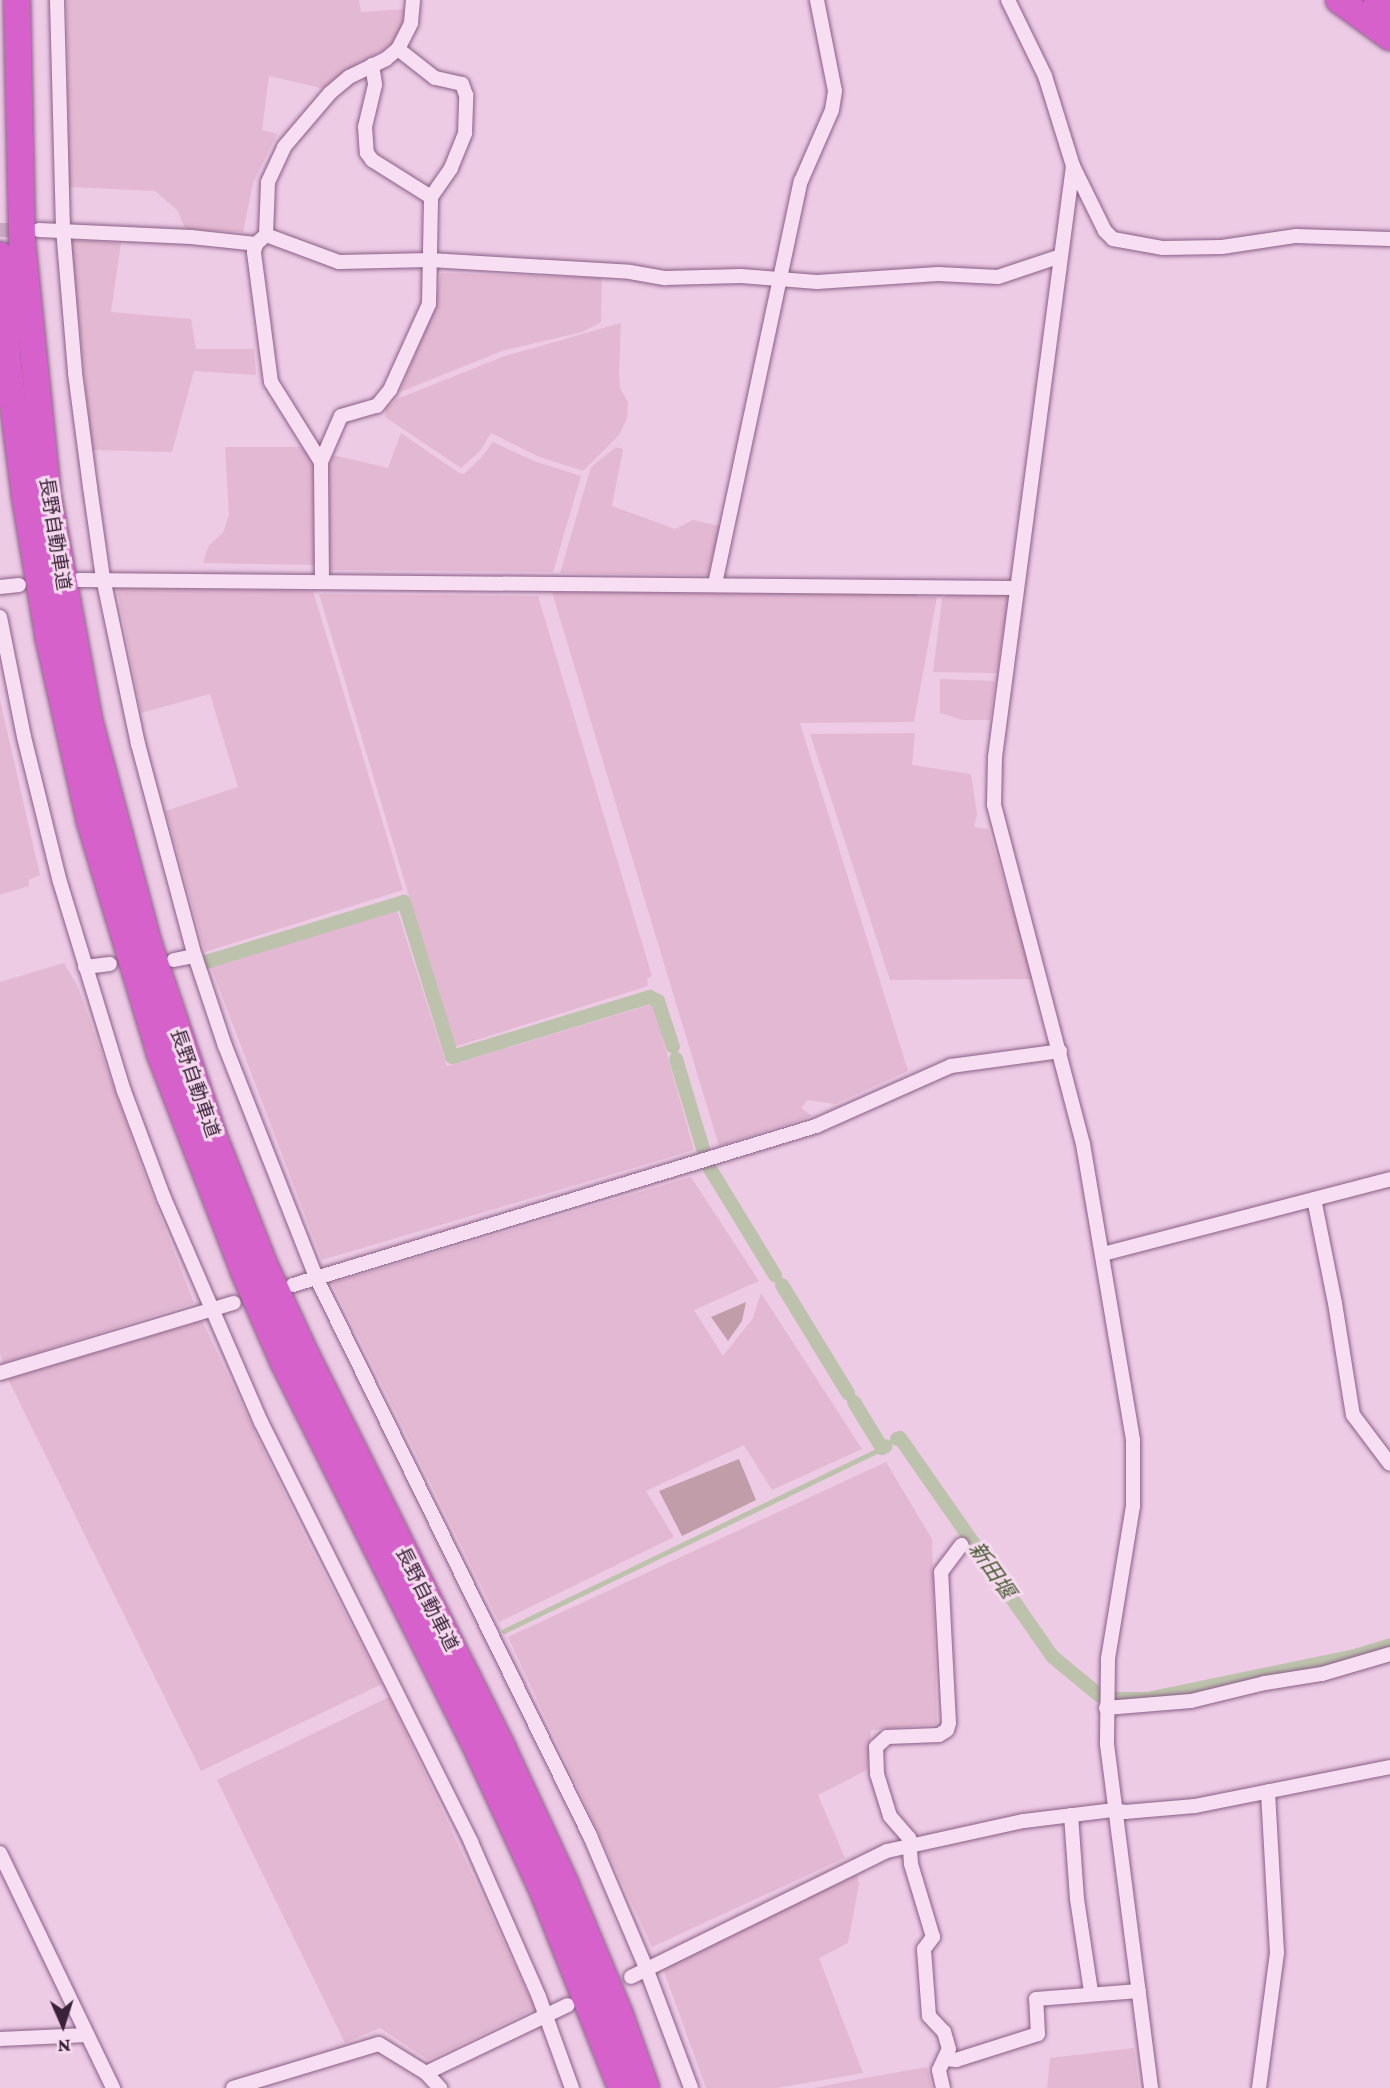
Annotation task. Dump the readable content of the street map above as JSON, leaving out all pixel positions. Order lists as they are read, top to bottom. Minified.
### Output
{"streets":{"highway":["長野自動車道"]},"water":["新田堰"],"north":"bottom"}
